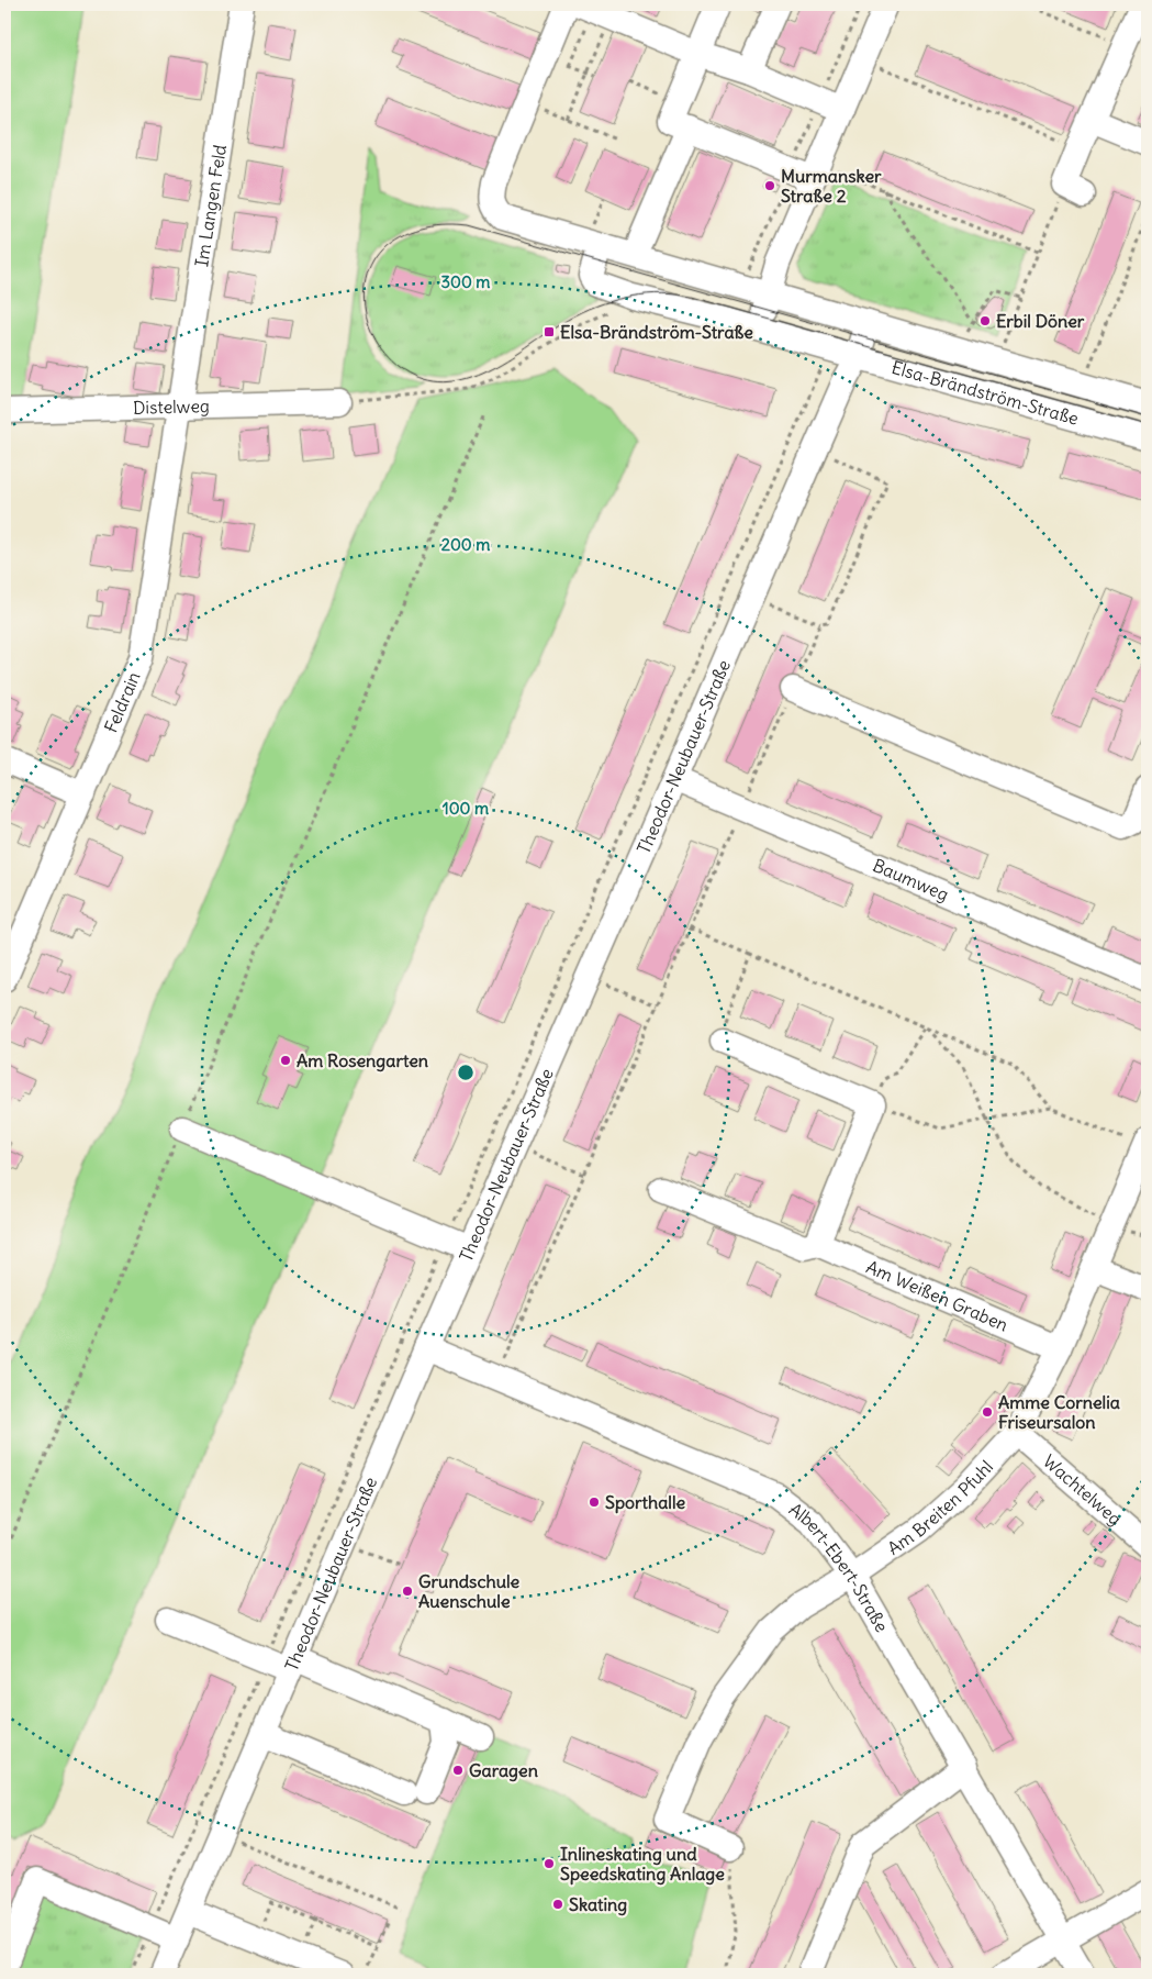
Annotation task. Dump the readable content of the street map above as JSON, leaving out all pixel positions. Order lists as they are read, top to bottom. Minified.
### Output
{"streets":{"street":["Im Langen Feld","Elsa-Brändström-Straße","Distelweg","Feldrain","Theodor-Neubauer-Straße","Baumweg","Am Weißen Graben","Wachtelweg","Am Breiten Pfuhl","Albert-Ebert-Straße"]},"crossings":[["Im Langen Feld","Distelweg"],["Im Langen Feld","Feldrain"],["Elsa-Brändström-Straße","Theodor-Neubauer-Straße"],["Distelweg","Feldrain"],["Theodor-Neubauer-Straße","Baumweg"],["Theodor-Neubauer-Straße","Albert-Ebert-Straße"],["Am Weißen Graben","Am Breiten Pfuhl"],["Wachtelweg","Am Breiten Pfuhl"],["Am Breiten Pfuhl","Albert-Ebert-Straße"]],"places":{"other":["Murmansker Straße 2","Erbil Döner","Am Rosengarten","Amme Cornelia Friseursalon","Sporthalle","Grundschule Auenschule","Garagen","Inlineskating und Speedskating Anlage","Skating"],"transit":["Elsa-Brändström-Straße"]},"rings":["300 m","200 m","100 m"]}
